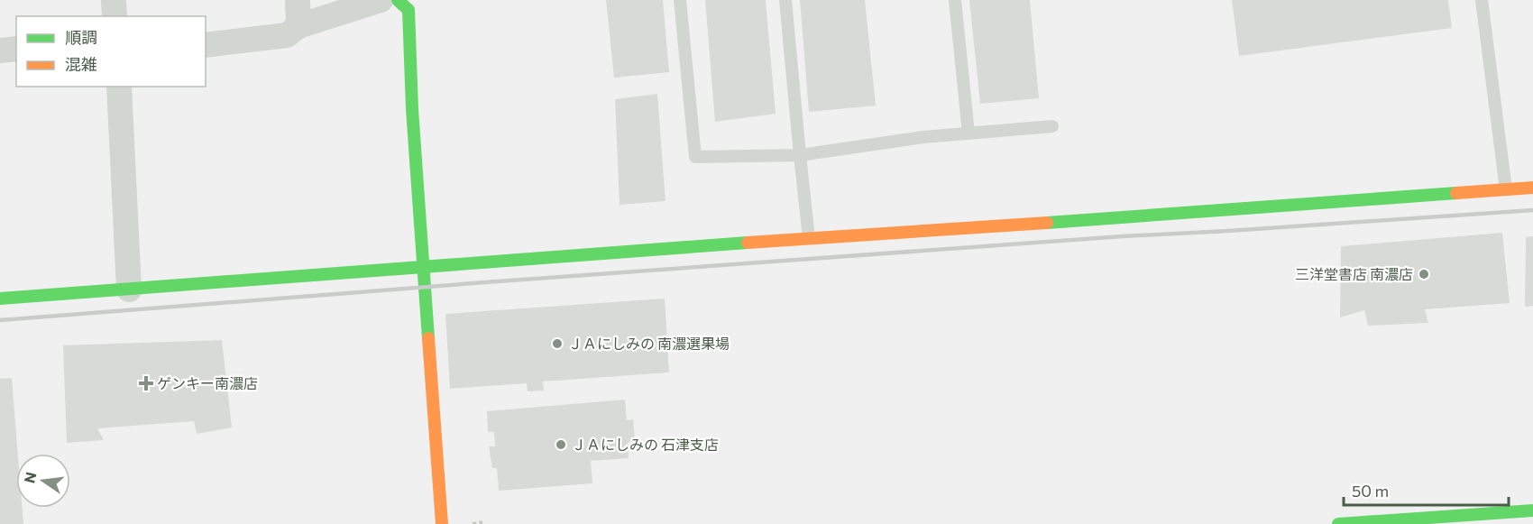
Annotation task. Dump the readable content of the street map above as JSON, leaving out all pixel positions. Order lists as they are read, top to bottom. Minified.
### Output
{"places":{"other":["三洋堂書店 南濃店","ＪＡにしみの 南濃選果場","ＪＡにしみの 石津支店"],"health":["ゲンキー南濃店"]},"legend":["順調","混雑"],"scale_bar":"50 m","north":"left"}
